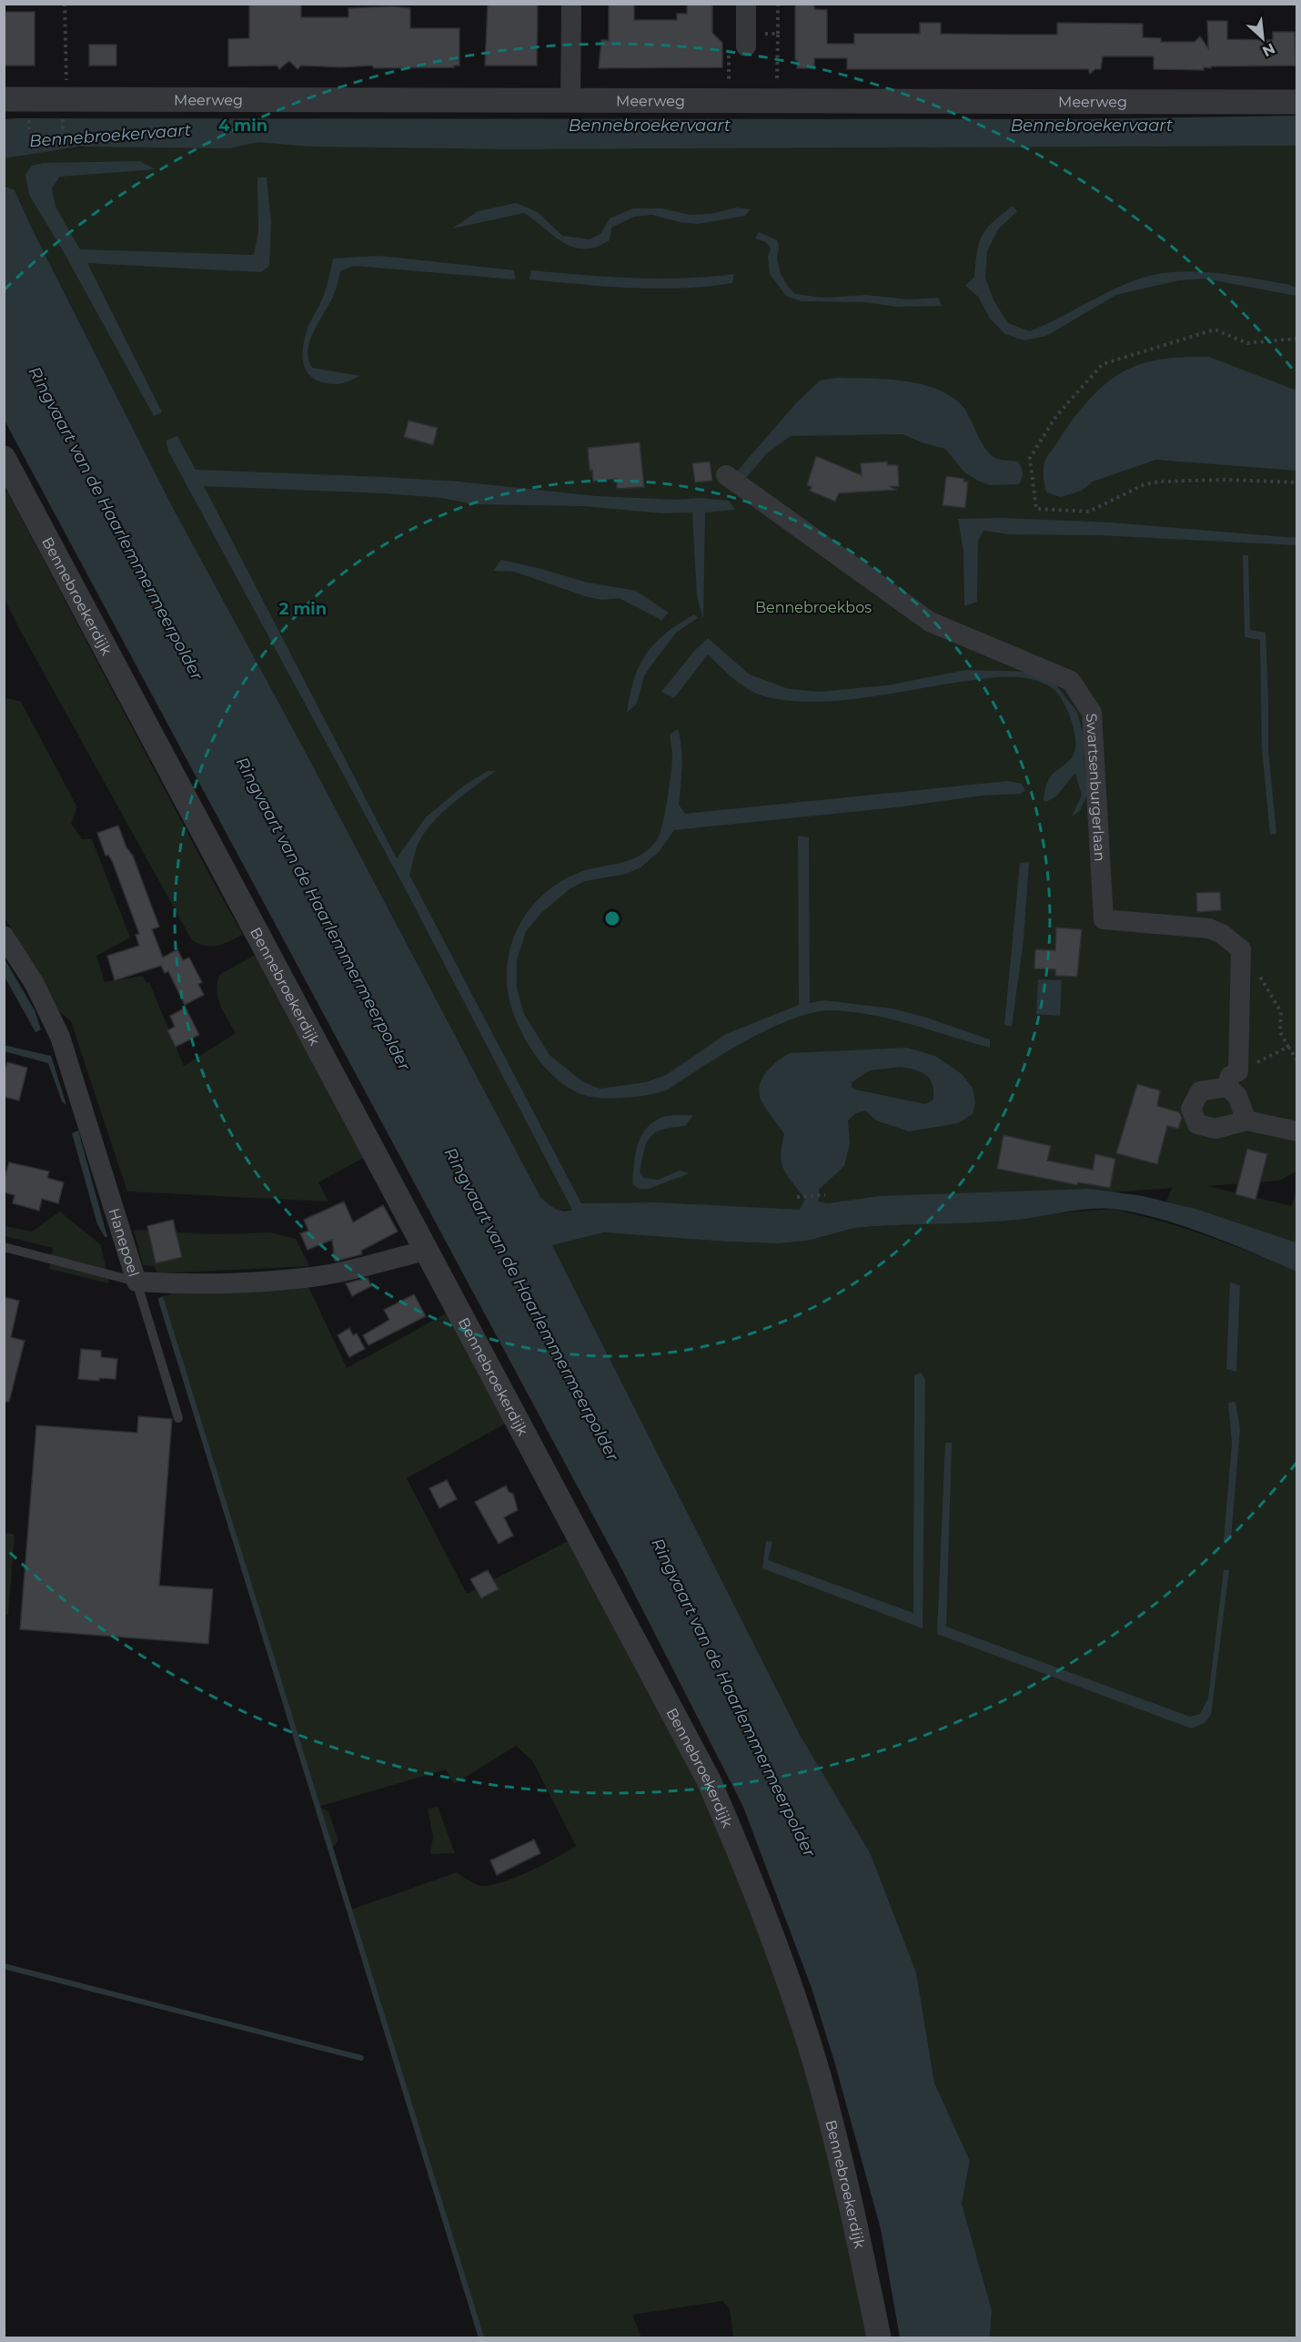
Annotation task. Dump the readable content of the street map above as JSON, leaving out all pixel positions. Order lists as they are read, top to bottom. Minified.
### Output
{"streets":{"street":["Meerweg","Bennebroekerdijk","Swartsenburgerlaan","Hanepoel"]},"crossings":[["Bennebroekerdijk","Hanepoel"]],"water":["Bennebroekervaart","Ringvaart van de Haarlemmermeerpolder"],"parks":["Bennebroekbos"],"north":"bottom right","rings":["4 min","2 min"]}
